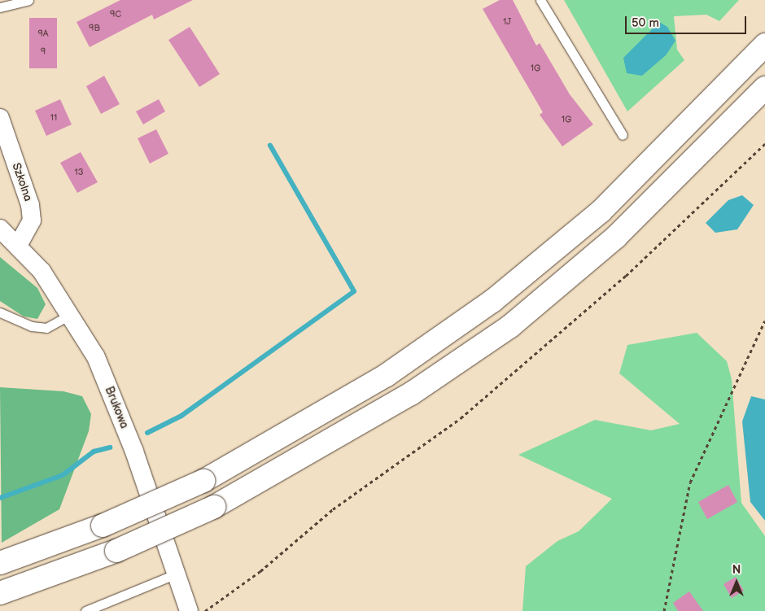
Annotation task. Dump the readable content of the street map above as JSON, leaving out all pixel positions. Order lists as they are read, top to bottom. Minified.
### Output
{"streets":{"street":["Szkolna","Brukowa"]},"crossings":[["Szkolna","Brukowa"]],"house_numbers":["9C","1J","9B","9A","9","1G","11","1G","13"],"scale_bar":"50 m","north":"top"}
